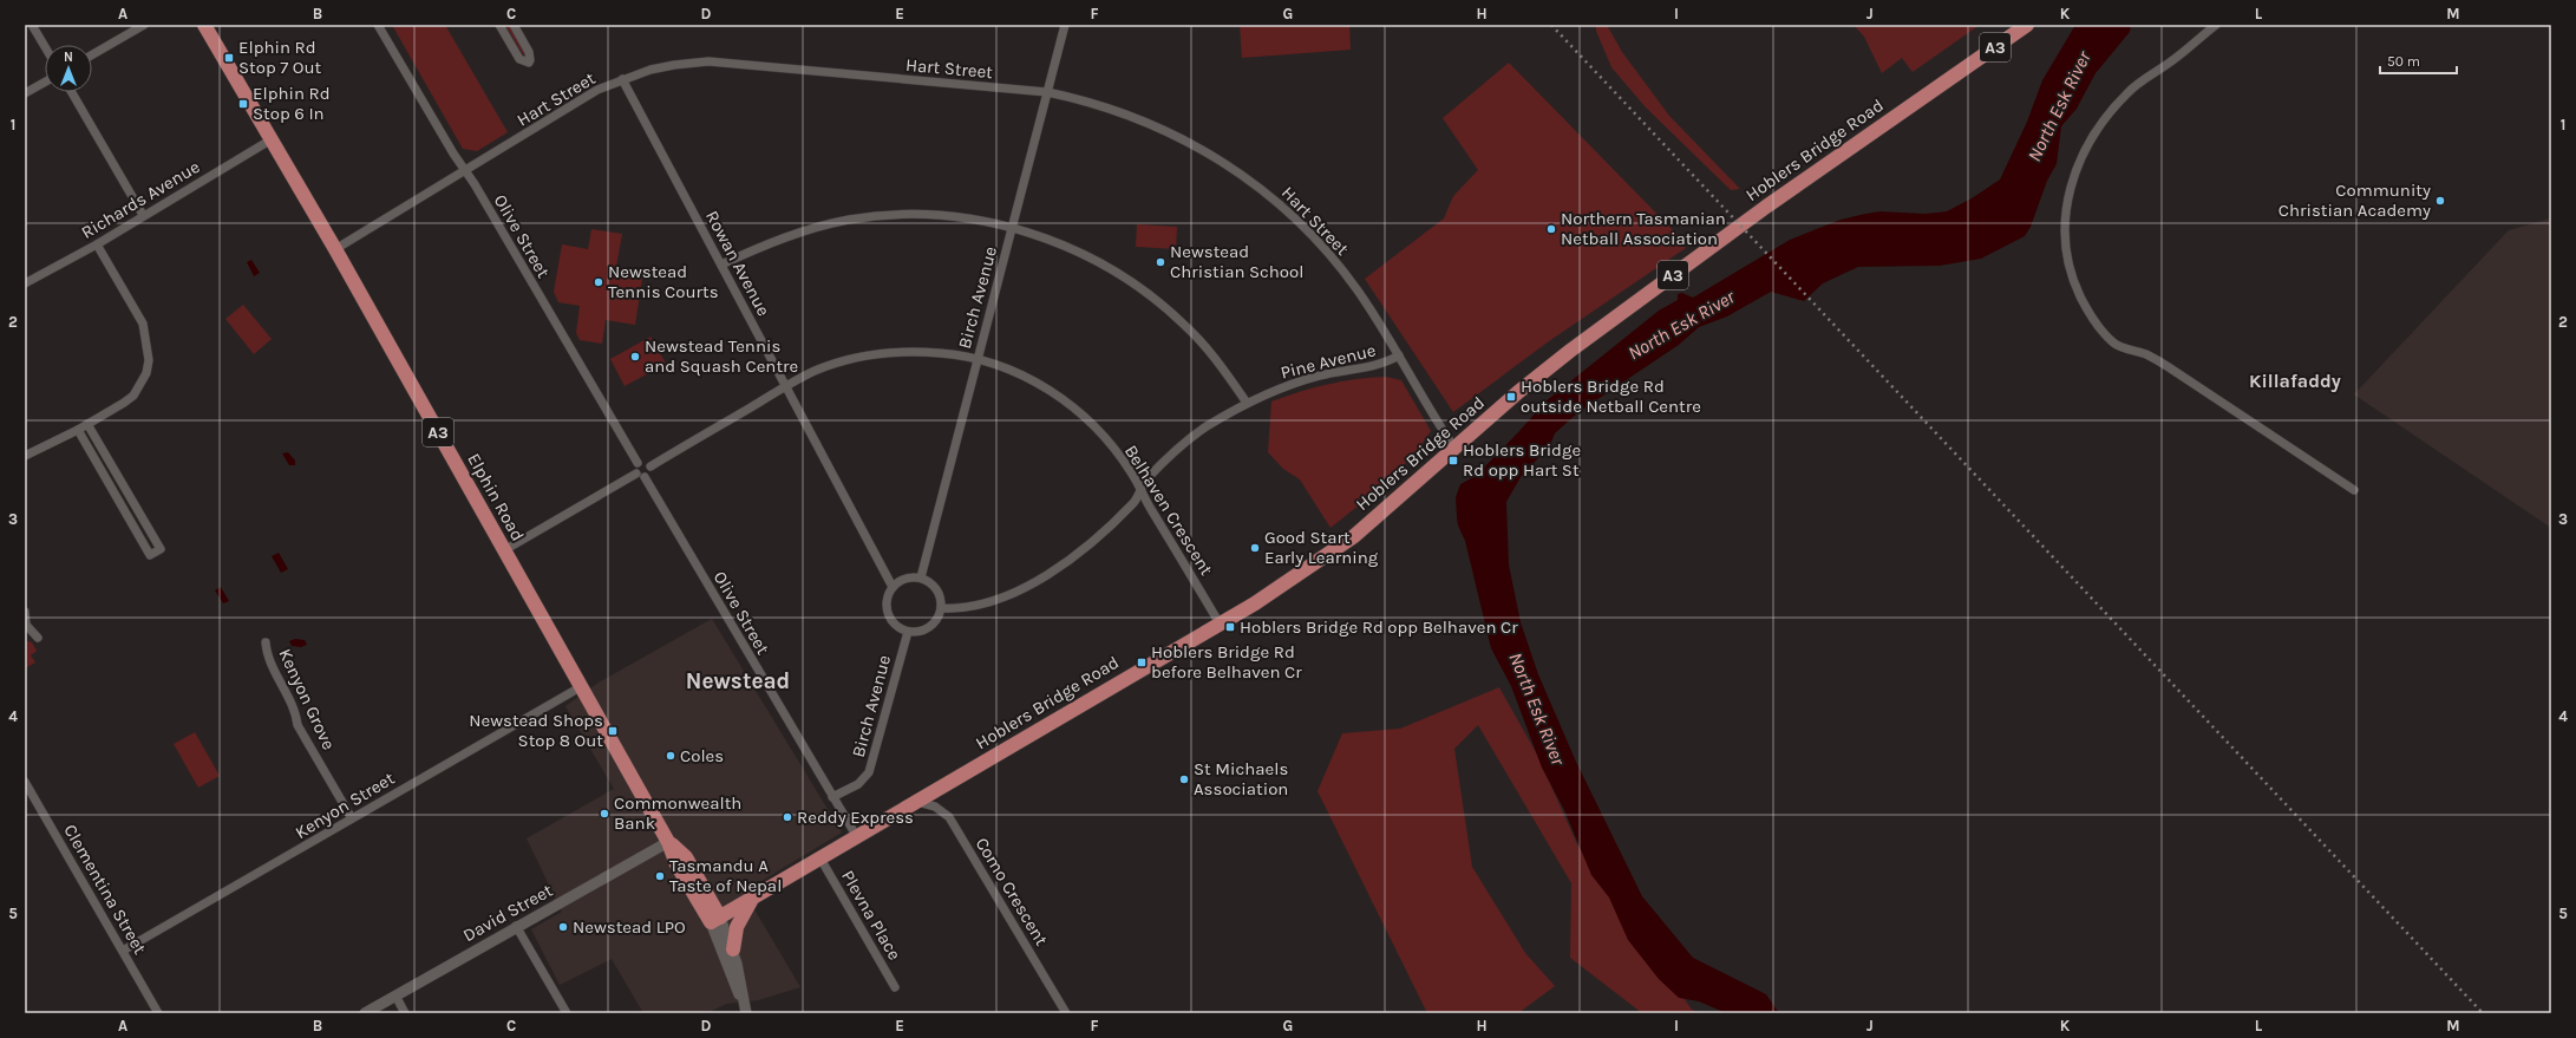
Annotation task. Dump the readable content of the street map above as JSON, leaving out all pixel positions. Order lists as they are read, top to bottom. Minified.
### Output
{"streets":{"highway":["A3","Hoblers Bridge Road","Elphin Road"],"street":["Hart Street","Richards Avenue","Olive Street","Rowan Avenue","Birch Avenue","Pine Avenue","Belhaven Crescent","Kenyon Grove","Kenyon Street","Clementina Street","Como Crescent","David Street","Plevna Place"]},"crossings":[["Hart Street","Hoblers Bridge Road"],["Hart Street","Olive Street"],["Hart Street","Rowan Avenue"],["Hart Street","Birch Avenue"],["Hart Street","Pine Avenue"],["Hart Street","Elphin Road"],["Hoblers Bridge Road","Olive Street"],["Hoblers Bridge Road","Elphin Road"],["Hoblers Bridge Road","Belhaven Crescent"],["Hoblers Bridge Road","Como Crescent"],["Hoblers Bridge Road","Plevna Place"],["Richards Avenue","Elphin Road"],["Olive Street","Birch Avenue"],["Olive Street","Belhaven Crescent"],["Rowan Avenue","Birch Avenue"],["Rowan Avenue","Pine Avenue"],["Rowan Avenue","Belhaven Crescent"],["Birch Avenue","Pine Avenue"],["Birch Avenue","Belhaven Crescent"],["Pine Avenue","Belhaven Crescent"],["Elphin Road","Kenyon Street"],["Elphin Road","David Street"],["Kenyon Grove","Kenyon Street"],["Kenyon Street","Clementina Street"]],"districts":["Killafaddy","Newstead"],"water":["North Esk River"],"places":{"transit":["Elphin Rd Stop 7 Out","Elphin Rd Stop 6 In","Hoblers Bridge Rd outside Netball Centre","Hoblers Bridge Rd opp Hart St","Hoblers Bridge Rd opp Belhaven Cr","Hoblers Bridge Rd before Belhaven Cr","Newstead Shops Stop 8 Out"],"other":["Community Christian Academy","Northern Tasmanian Netball Association","Newstead Christian School","Newstead Tennis Courts","Newstead Tennis and Squash Centre","Good Start Early Learning","Coles","St Michaels Association","Commonwealth Bank","Reddy Express","Tasmandu A Taste of Nepal","Newstead LPO"]},"scale_bar":"50 m","north":"top","grid":{"columns":["A","B","C","D","E","F","G","H","I","J","K","L","M"],"rows":["1","2","3","4","5"]}}
